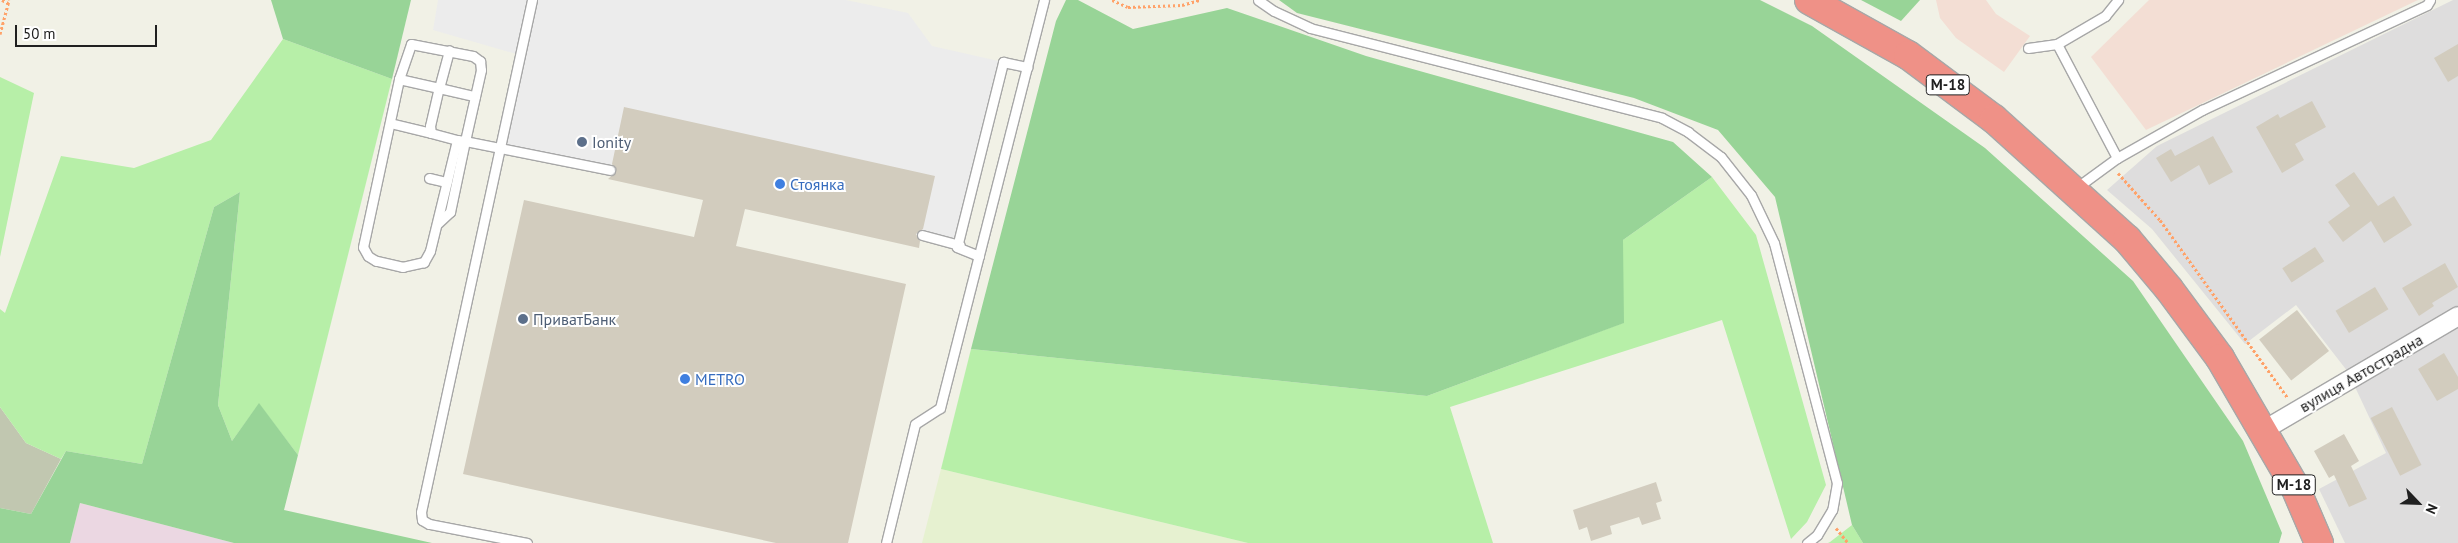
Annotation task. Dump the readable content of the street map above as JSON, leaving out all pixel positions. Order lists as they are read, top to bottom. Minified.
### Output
{"streets":{"highway":["М-18"],"street":["вулиця Автострадна"]},"crossings":[["М-18","вулиця Автострадна"]],"places":["Ionity","Стоянка","ПриватБанк","METRO"],"scale_bar":"50 m","north":"bottom right"}
